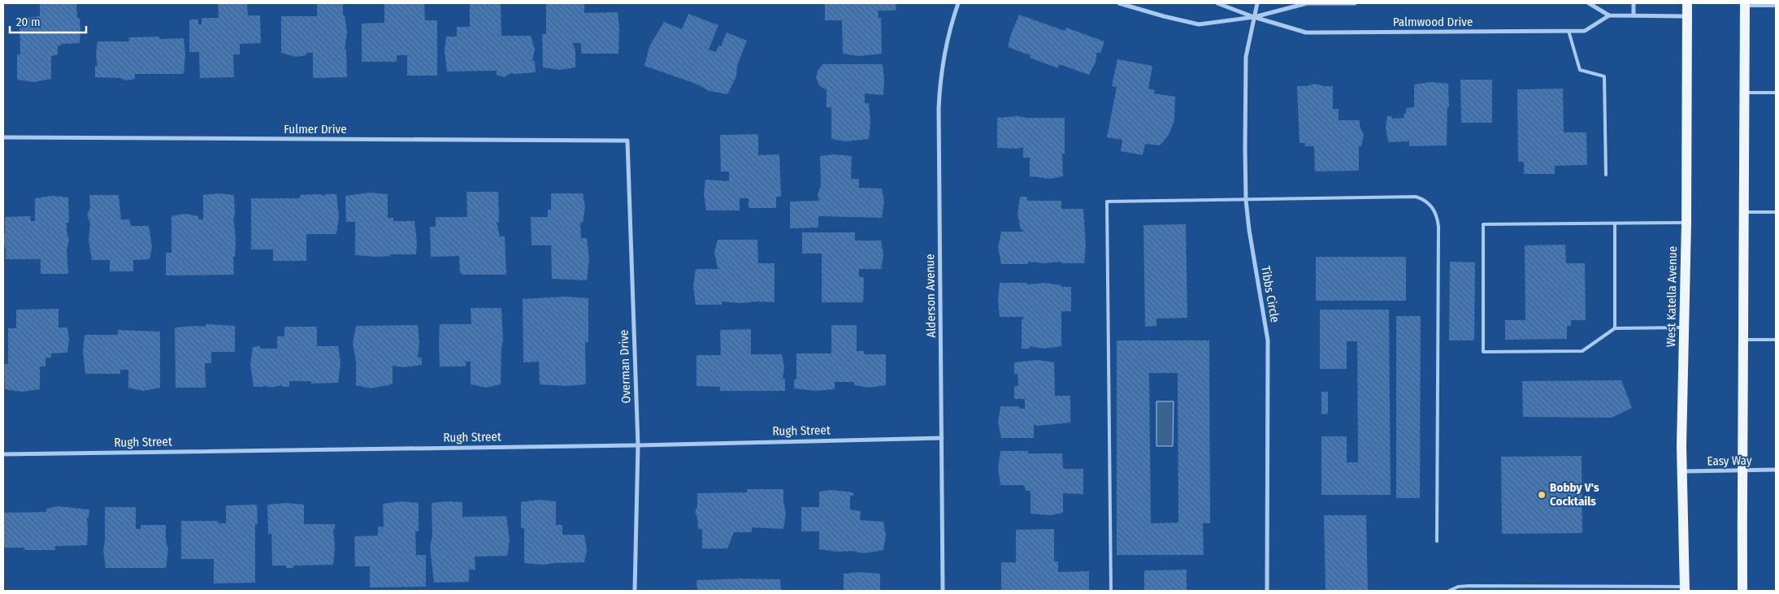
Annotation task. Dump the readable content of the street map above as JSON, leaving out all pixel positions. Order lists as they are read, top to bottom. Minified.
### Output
{"streets":{"main road":["West Katella Avenue"],"street":["Palmwood Drive","Fulmer Drive","Tibbs Circle","Alderson Avenue","Overman Drive","Rugh Street","Easy Way"]},"crossings":[["Palmwood Drive","Tibbs Circle"],["Fulmer Drive","Overman Drive"],["Alderson Avenue","Rugh Street"],["West Katella Avenue","Easy Way"],["Overman Drive","Rugh Street"]],"places":["Bobby V's Cocktails"],"scale_bar":"20 m"}
